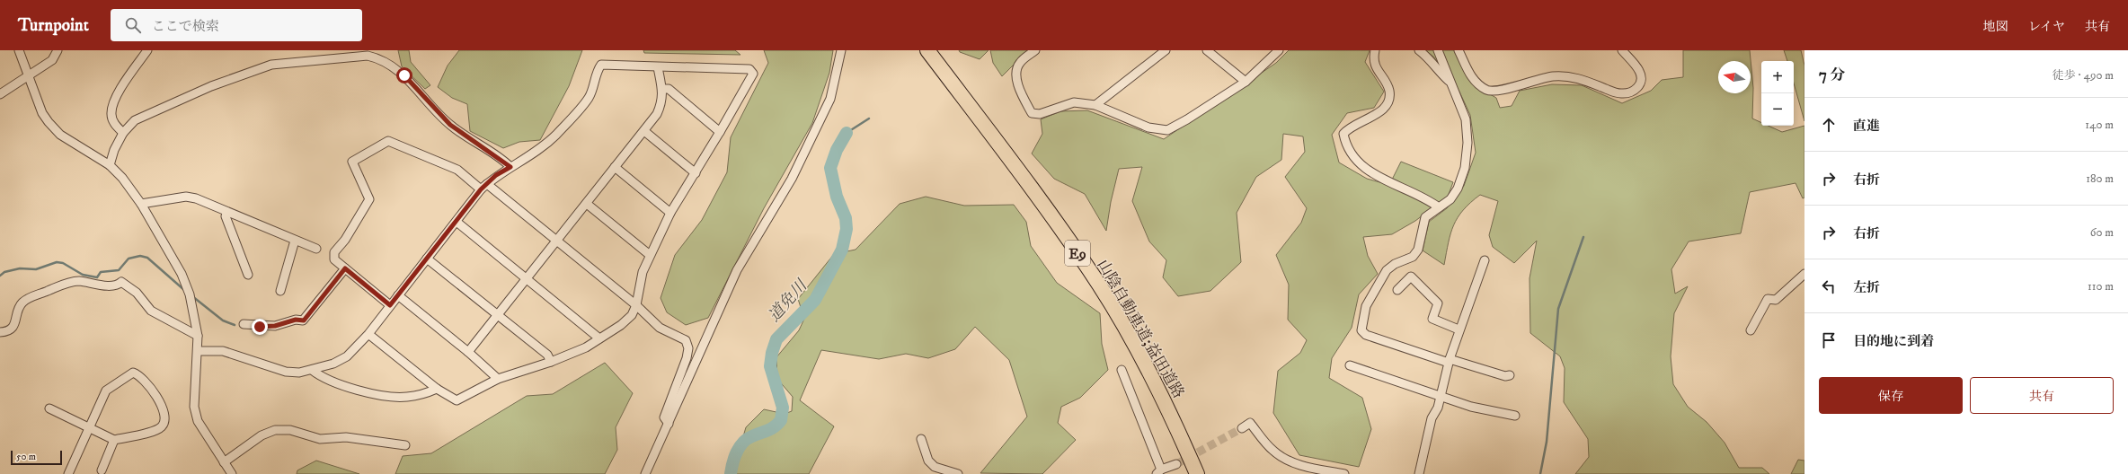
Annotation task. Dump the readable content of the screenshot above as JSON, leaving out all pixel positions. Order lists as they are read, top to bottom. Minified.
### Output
{"streets":{"highway":["E9","山陰自動車道;益田道路"]},"water":["道免川"],"scale_bar":"50 m","north":"left","page":{"header":"Turnpoint","search":"ここで検索","nav":["地図","レイヤ","共有"],"heading":["7 分","徒歩 · 490 m"],"map_buttons":["+","−"],"list":[["直進","140 m"],["右折","180 m"],["右折","60 m"],["左折","110 m"],"目的地に到着"],"buttons":["保存","共有"],"scale":"50 m"}}
